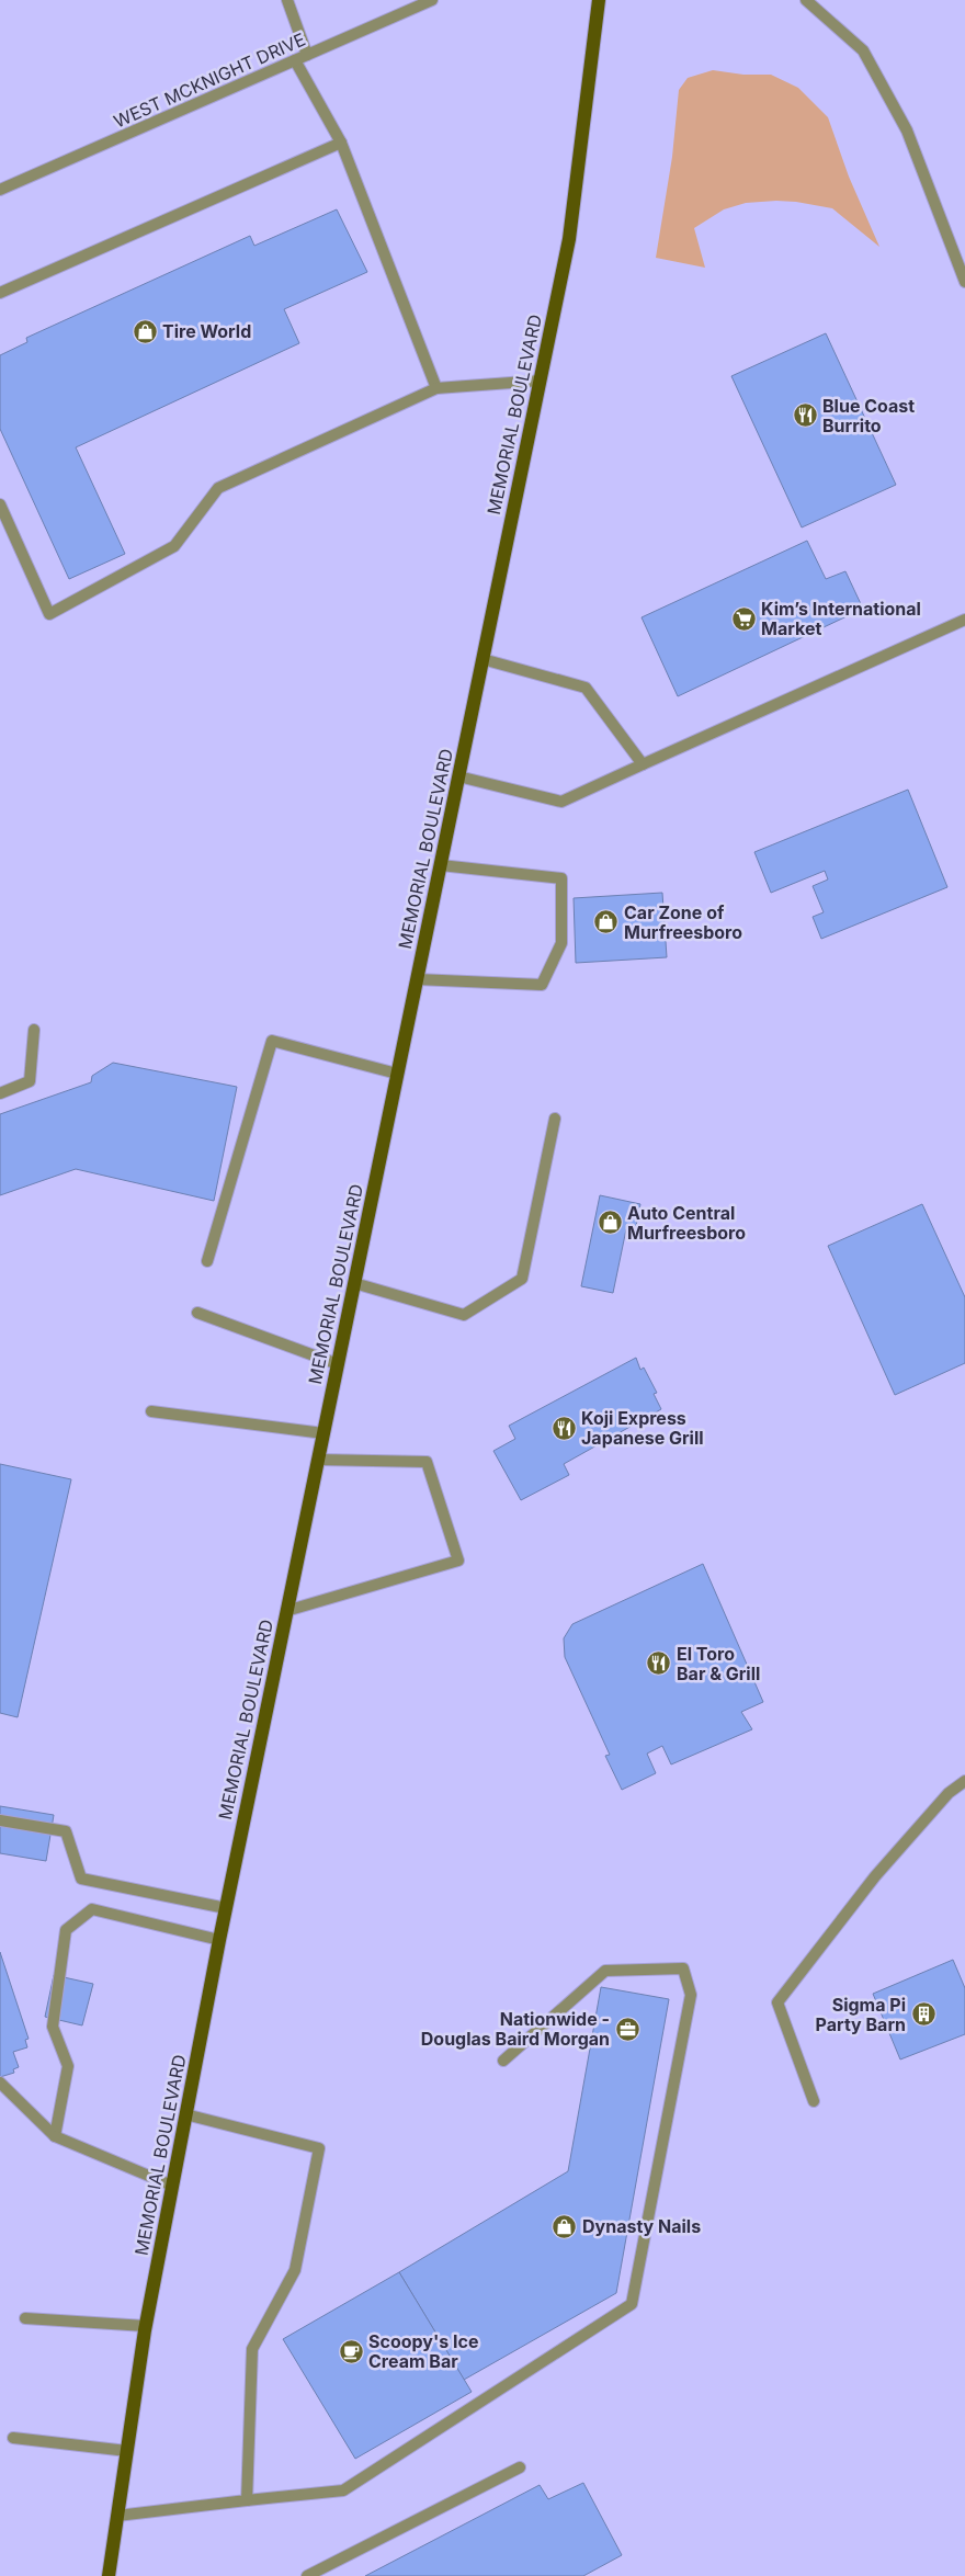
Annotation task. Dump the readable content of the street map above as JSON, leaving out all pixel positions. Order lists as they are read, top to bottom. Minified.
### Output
{"streets":{"main road":["MEMORIAL BOULEVARD"],"street":["WEST MCKNIGHT DRIVE"]},"places":{"shop":["Tire World","Car Zone of Murfreesboro","Auto Central Murfreesboro","Dynasty Nails"],"restaurant":["Blue Coast Burrito","Koji Express Japanese Grill","El Toro Bar & Grill"],"supermarket":["Kim’s International Market"],"building":["Sigma Pi Party Barn"],"office":["Nationwide - Douglas Baird Morgan"],"cafe":["Scoopy's Ice Cream Bar"]}}
